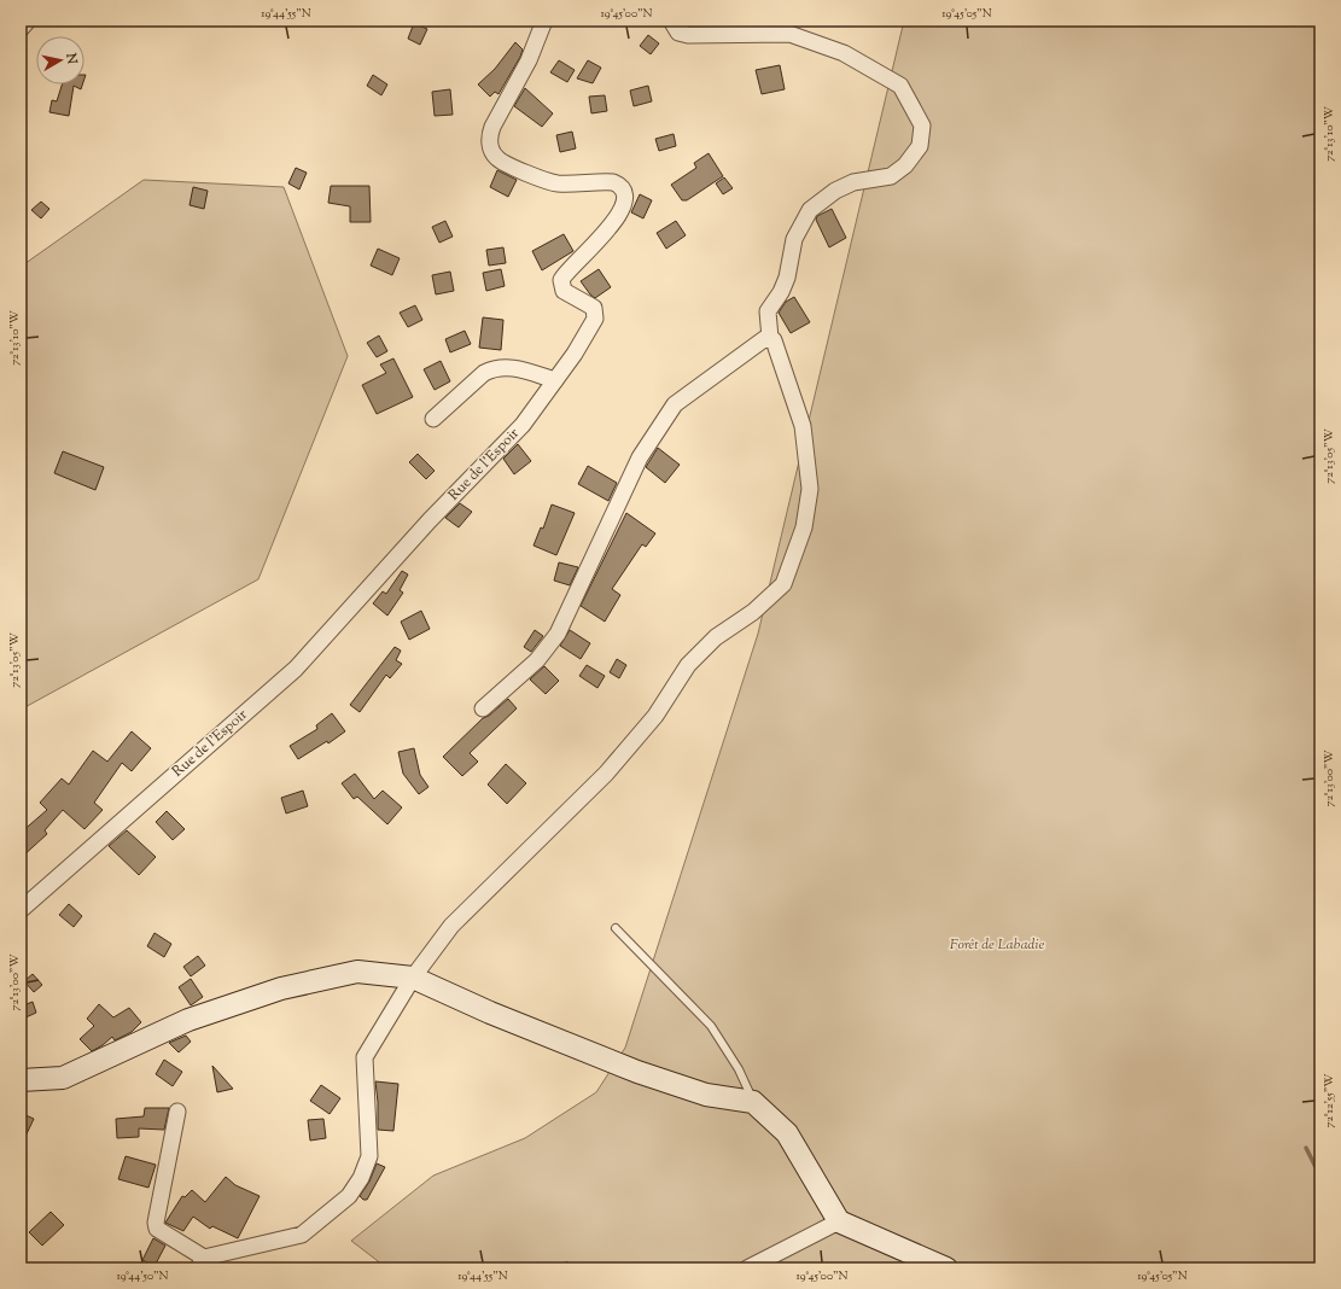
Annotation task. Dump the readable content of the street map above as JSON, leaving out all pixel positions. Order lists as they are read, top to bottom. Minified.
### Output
{"streets":{"street":["Rue de l'Espoir"]},"parks":["Forêt de Labadie"],"north":"right","coordinates":["19°44'55\"N","19°45'00\"N","19°45'05\"N","72°13'10\"W","72°13'05\"W","72°13'00\"W","72°12'55\"W","19°44'50\"N"]}
